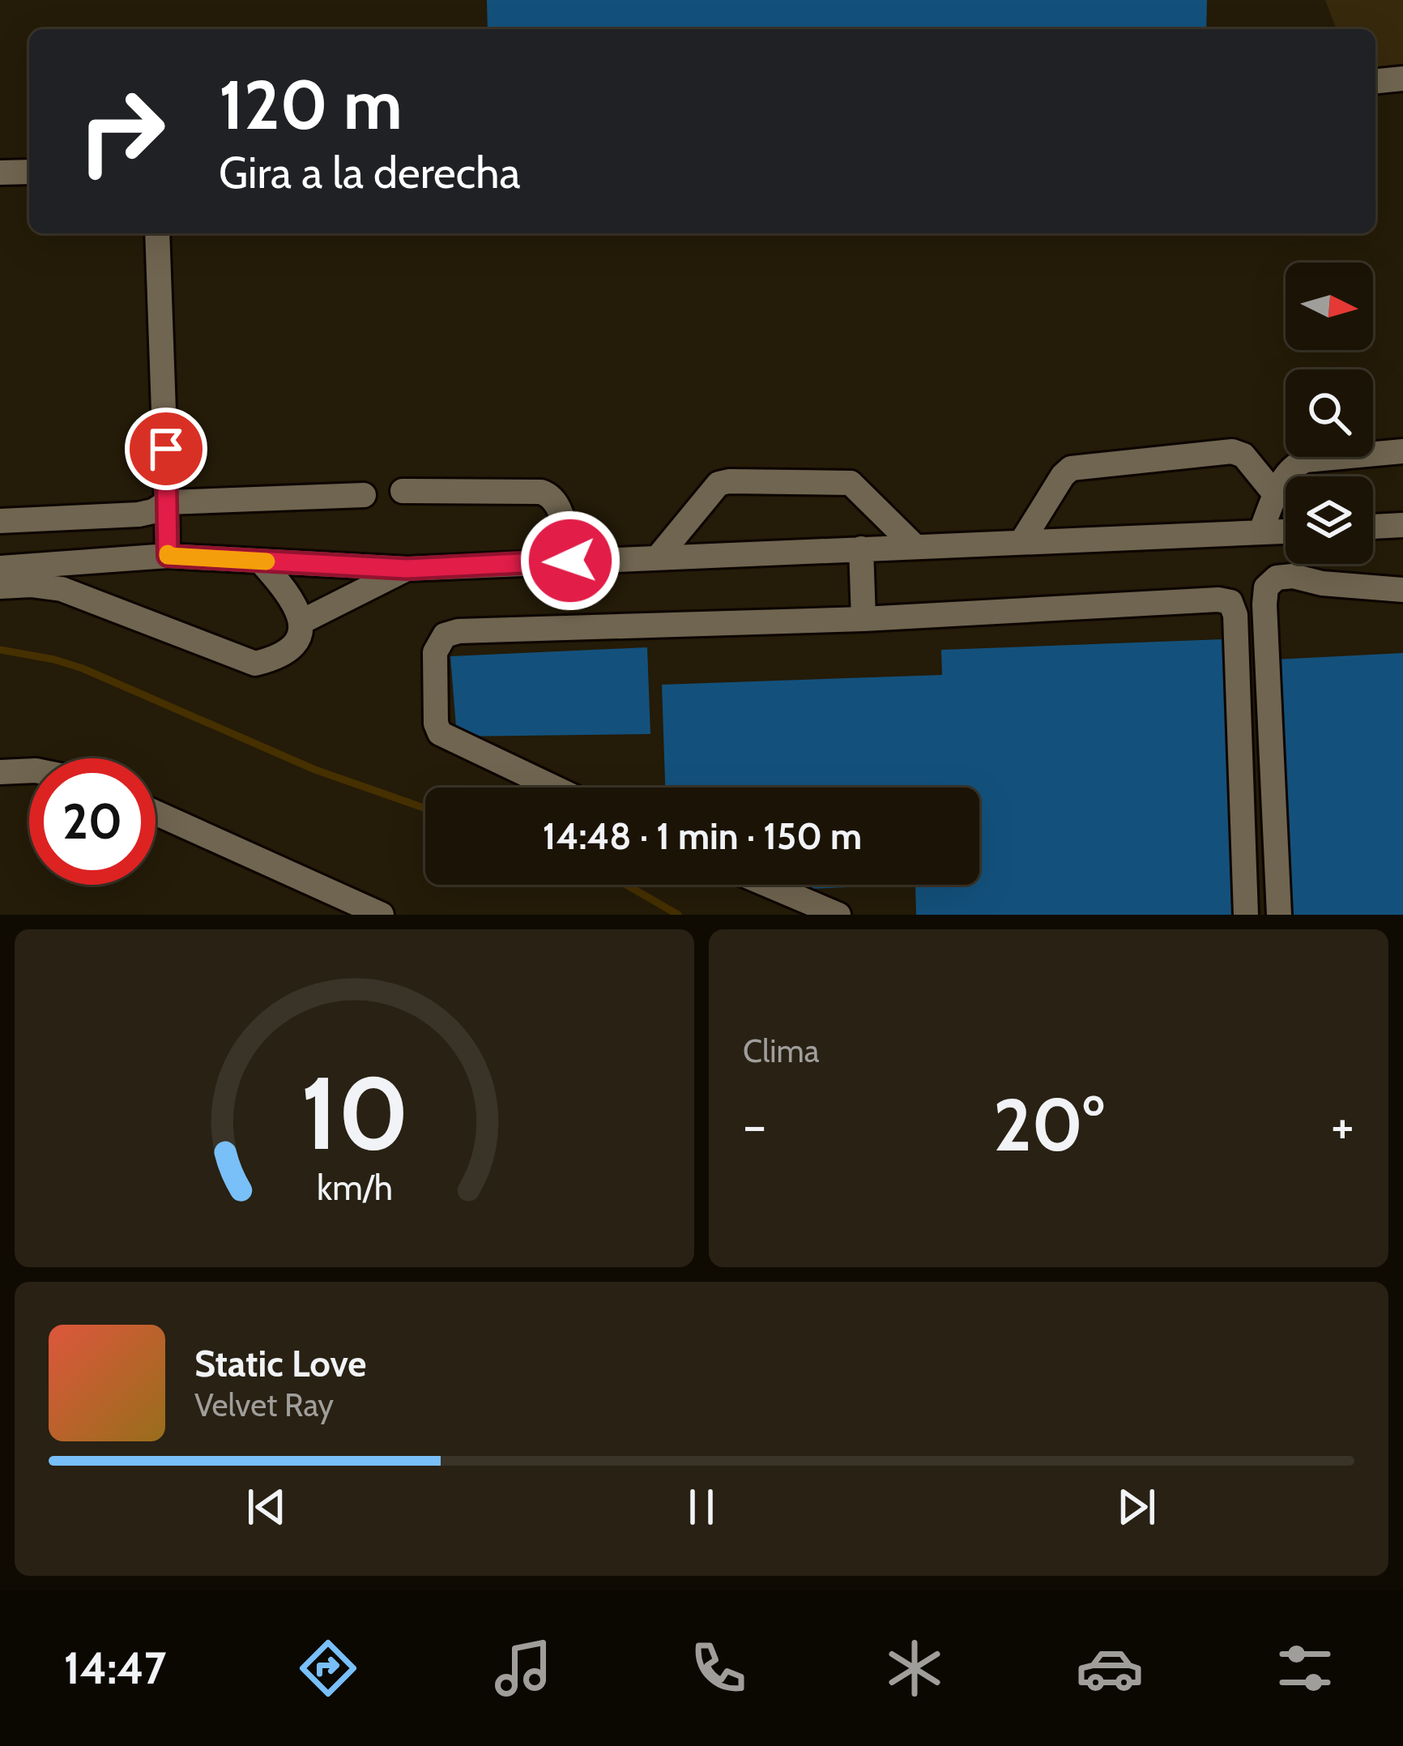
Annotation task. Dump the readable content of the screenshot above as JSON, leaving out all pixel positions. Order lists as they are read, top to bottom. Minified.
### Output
{"north":"right","page":{"turn":["120 m","Gira a la derecha"],"limit":"20","trip":"14:48 · 1 min · 150 m","tile":"Clima","heat":["−","20°","+"],"song":["Static Love","Velvet Ray"],"tabs":"14:47","gauge":["10","km/h"]}}
